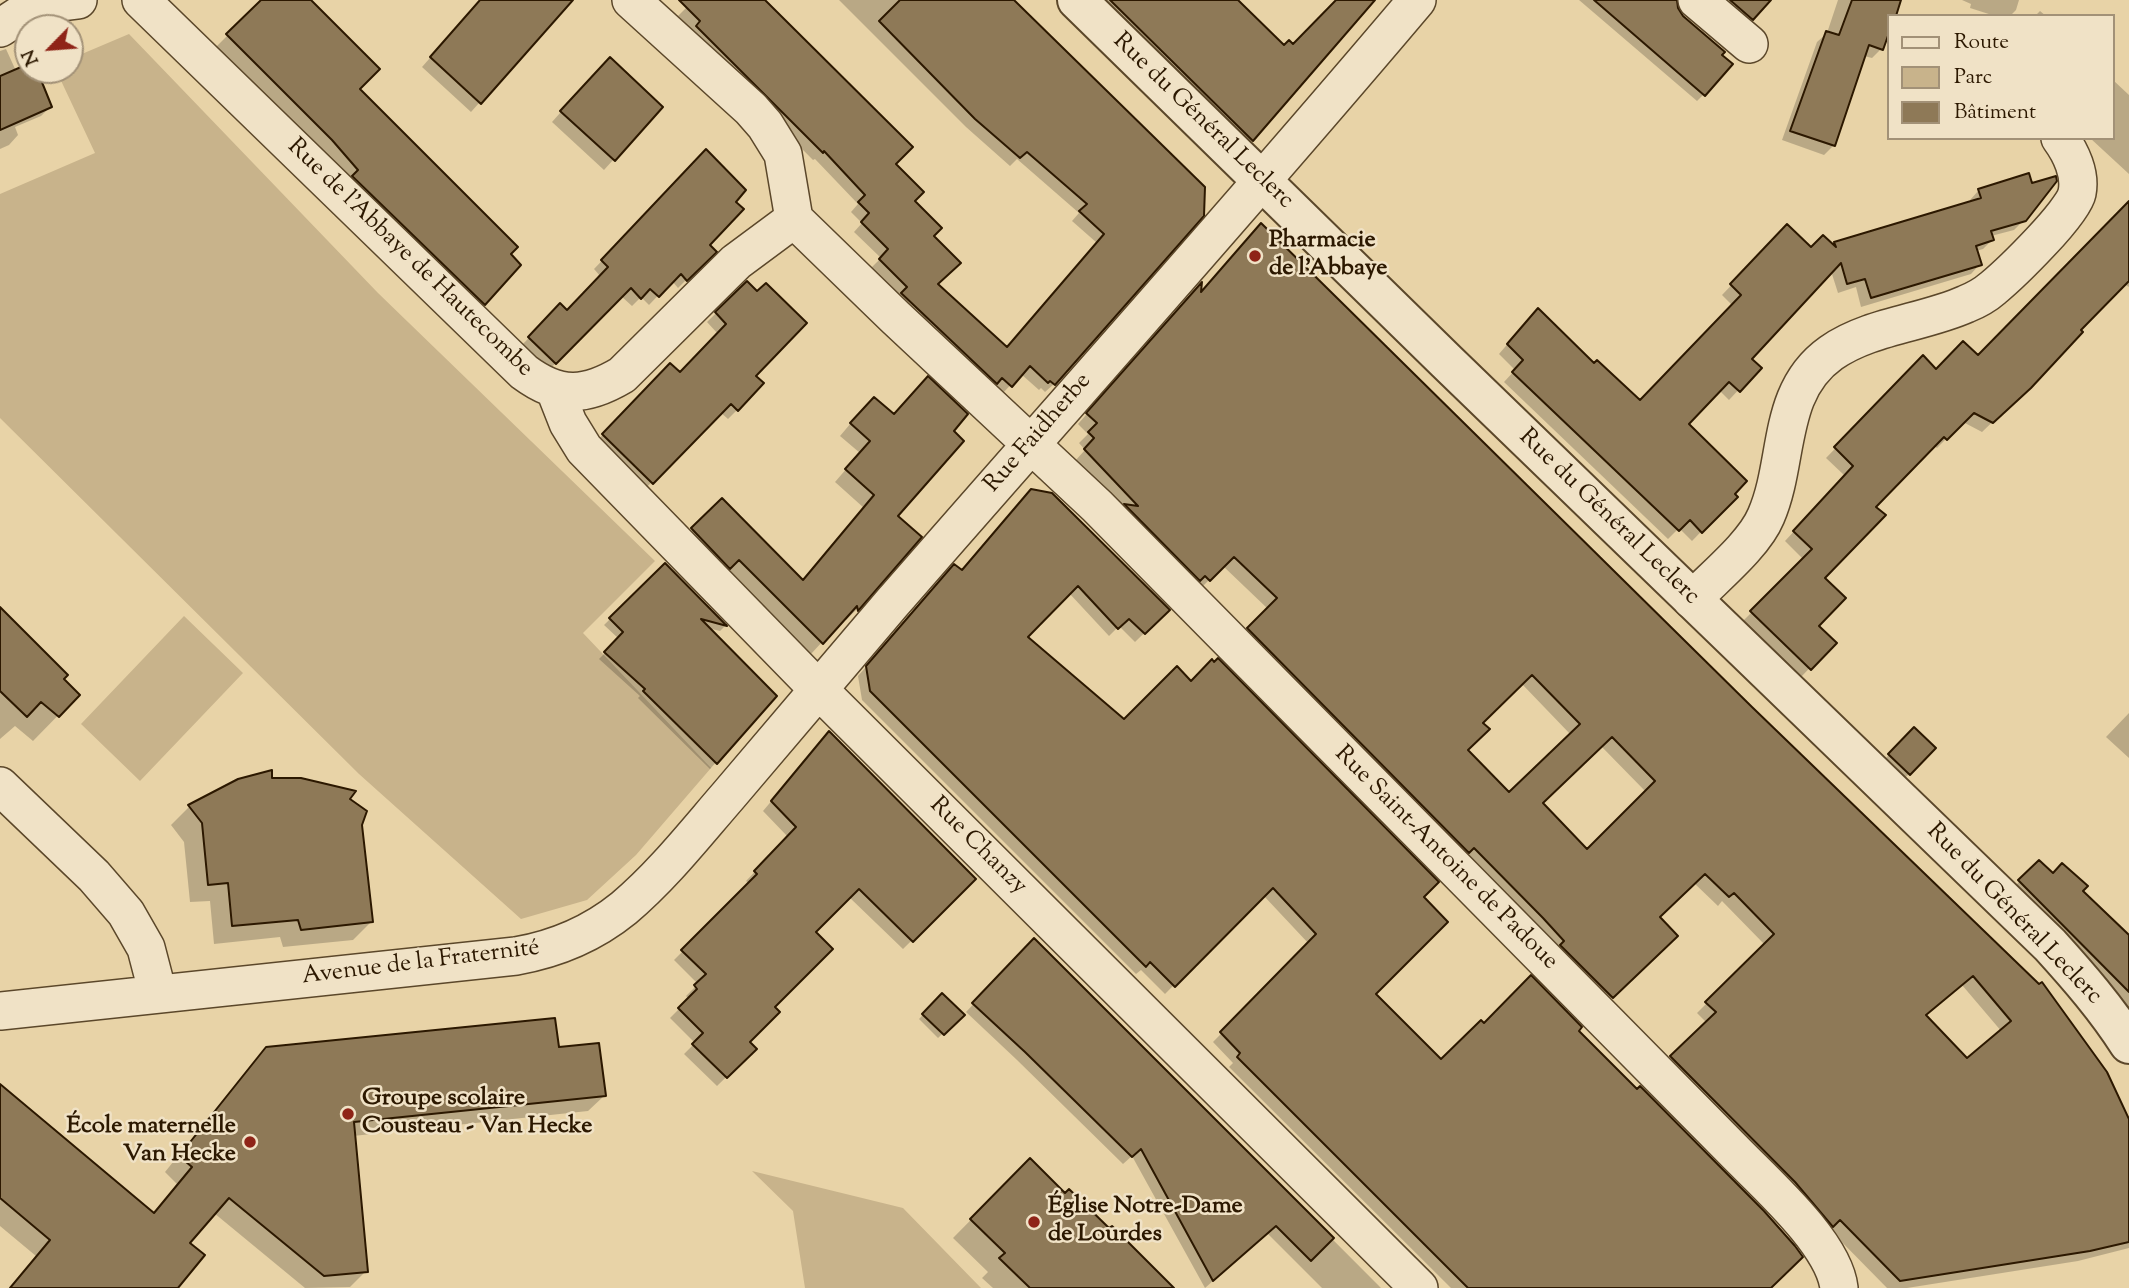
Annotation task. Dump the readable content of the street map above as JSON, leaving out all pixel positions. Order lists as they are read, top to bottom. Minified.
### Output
{"streets":{"street":["Rue du Général Leclerc","Rue de l'Abbaye de Hautecombe","Rue Faidherbe","Rue Chanzy","Rue Saint-Antoine de Padoue","Avenue de la Fraternité"]},"crossings":[["Rue du Général Leclerc","Rue Faidherbe"],["Rue de l'Abbaye de Hautecombe","Rue Chanzy"],["Rue de l'Abbaye de Hautecombe","Rue Saint-Antoine de Padoue"],["Rue Faidherbe","Rue Chanzy"],["Rue Faidherbe","Rue Saint-Antoine de Padoue"],["Rue Faidherbe","Avenue de la Fraternité"],["Rue Chanzy","Avenue de la Fraternité"]],"places":["Pharmacie de l'Abbaye","Groupe scolaire Cousteau - Van Hecke","École maternelle Van Hecke","Église Notre-Dame de Lourdes"],"legend":["Route","Parc","Bâtiment"],"north":"bottom left"}
